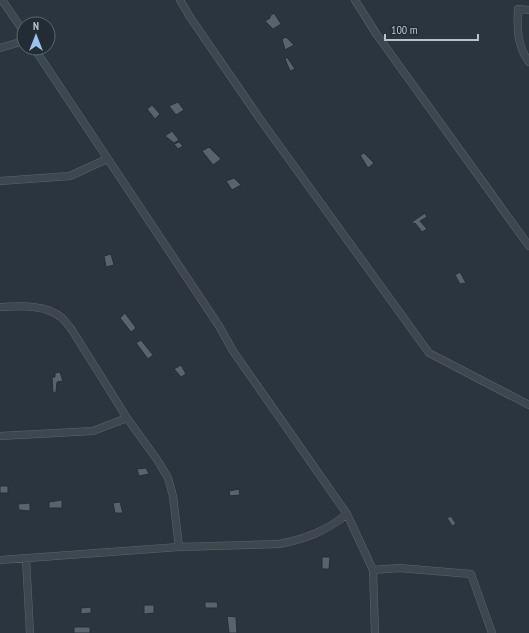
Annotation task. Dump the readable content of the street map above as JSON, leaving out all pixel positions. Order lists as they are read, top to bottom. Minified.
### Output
{"scale_bar":"100 m","north":"top"}
